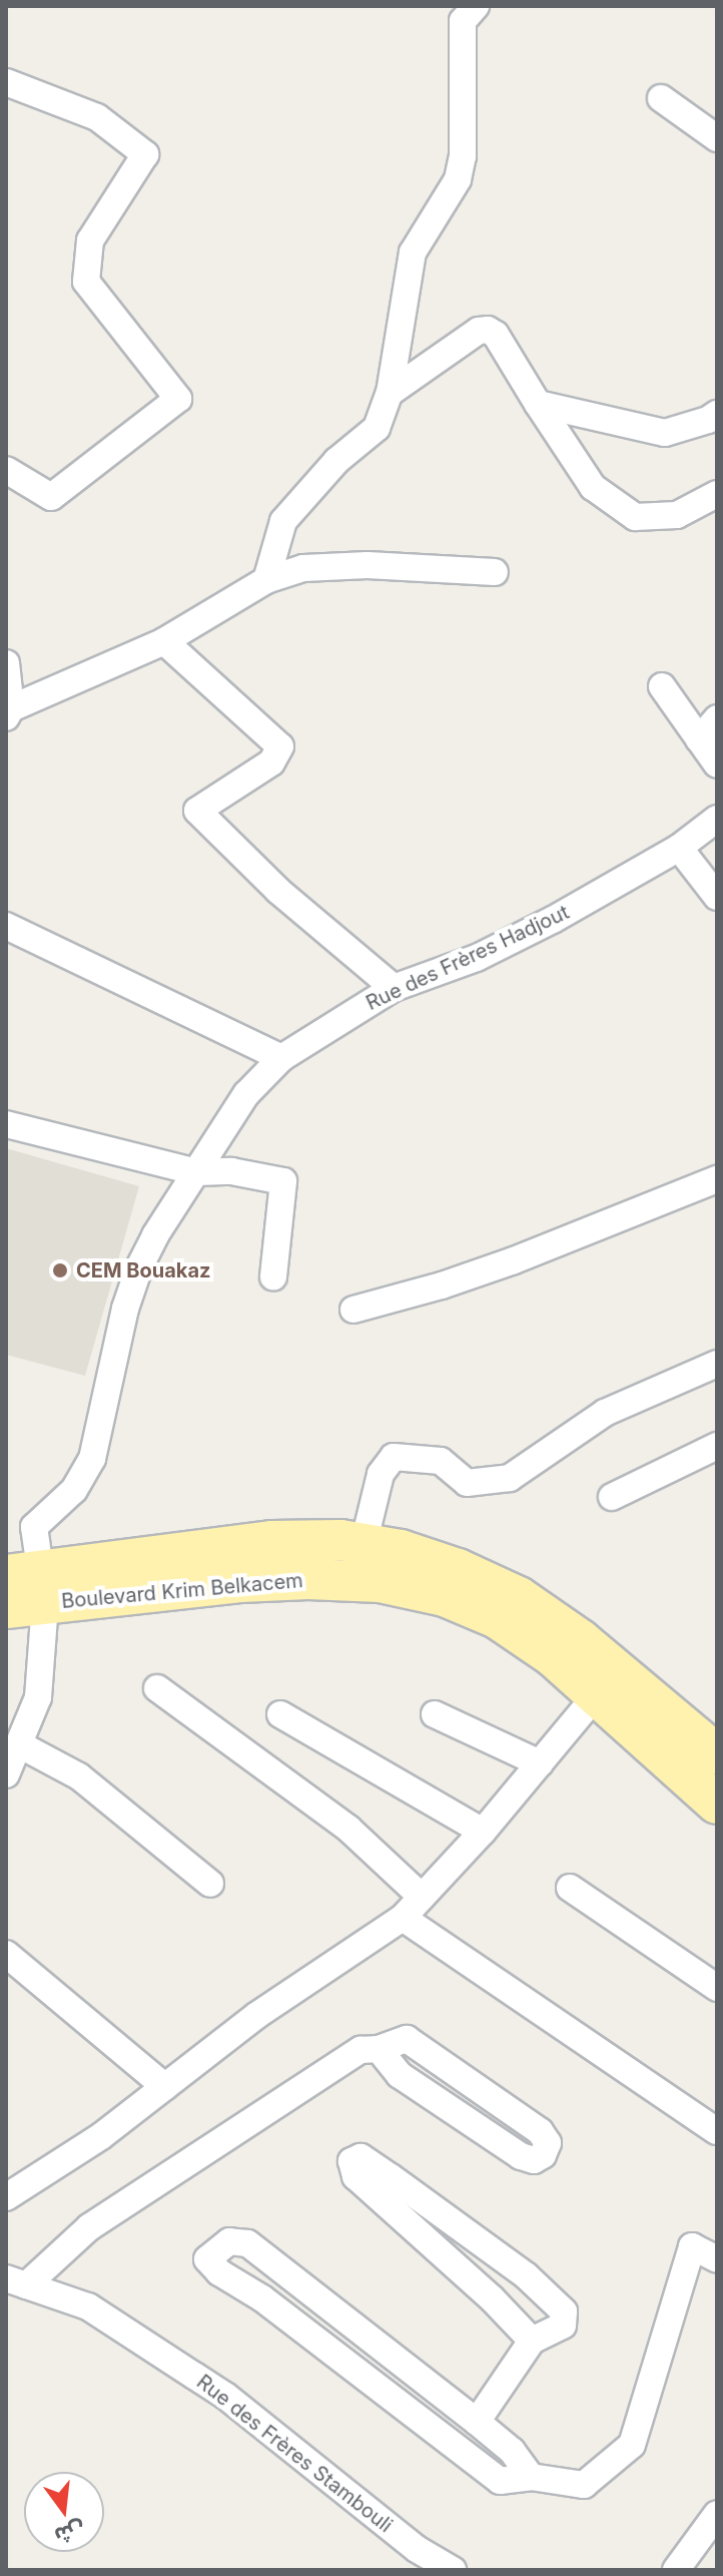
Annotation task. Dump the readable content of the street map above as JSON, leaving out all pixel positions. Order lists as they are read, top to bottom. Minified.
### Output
{"streets":{"main road":["Boulevard Krim Belkacem"],"street":["Rue des Frères Hadjout","Rue des Frères Stambouli"]},"crossings":[["Rue des Frères Hadjout","Boulevard Krim Belkacem"]],"places":["CEM Bouakaz"],"north":"bottom"}
